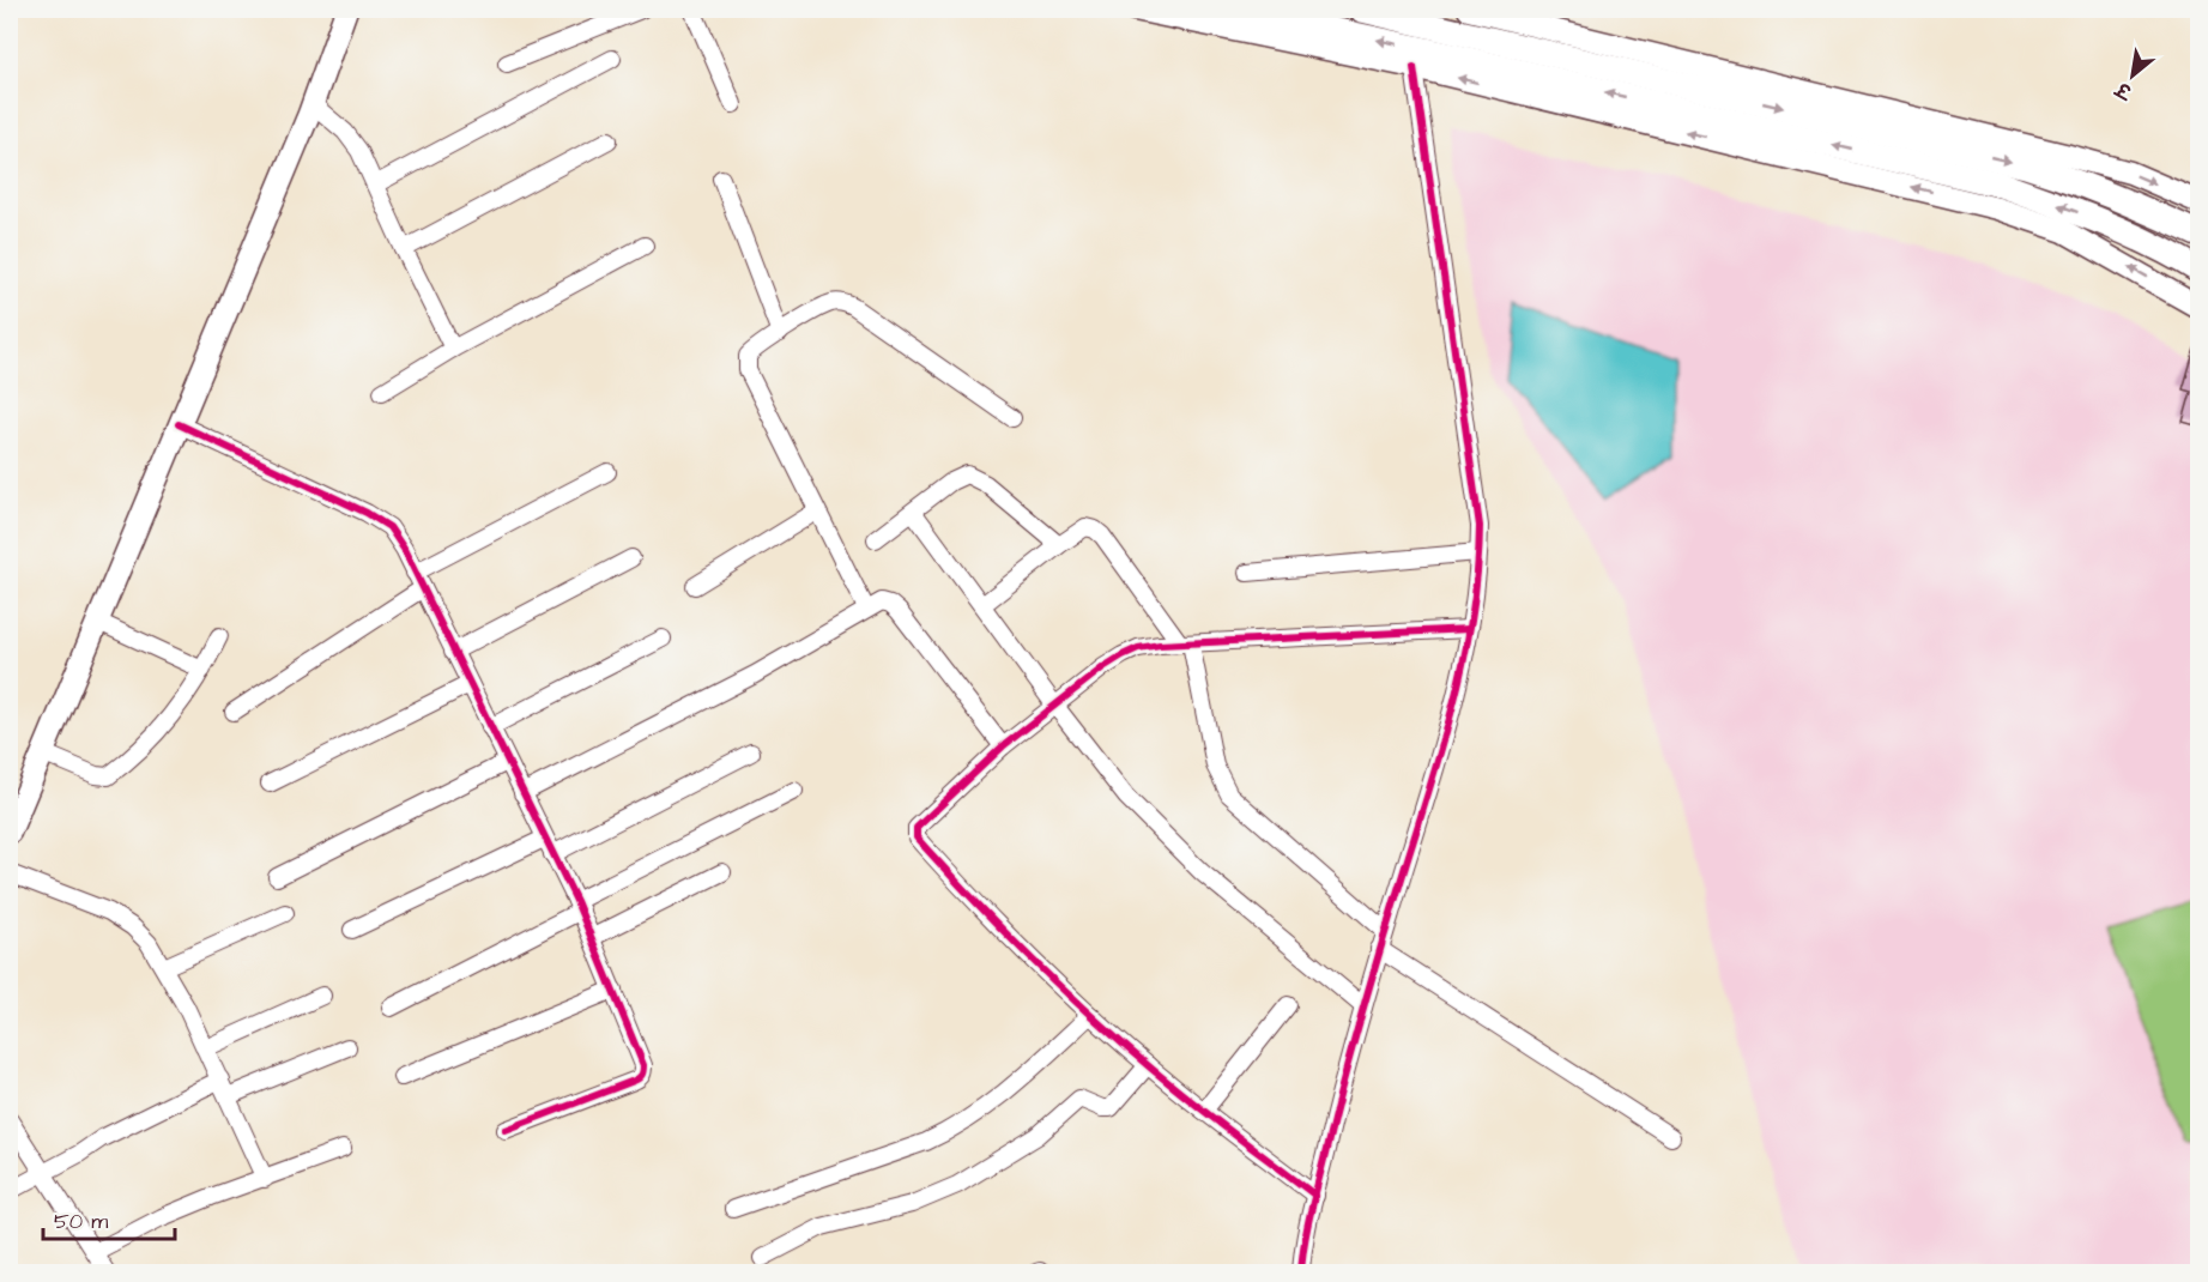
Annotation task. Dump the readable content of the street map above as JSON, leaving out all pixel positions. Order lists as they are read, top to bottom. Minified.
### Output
{"scale_bar":"50 m","north":"bottom left"}
